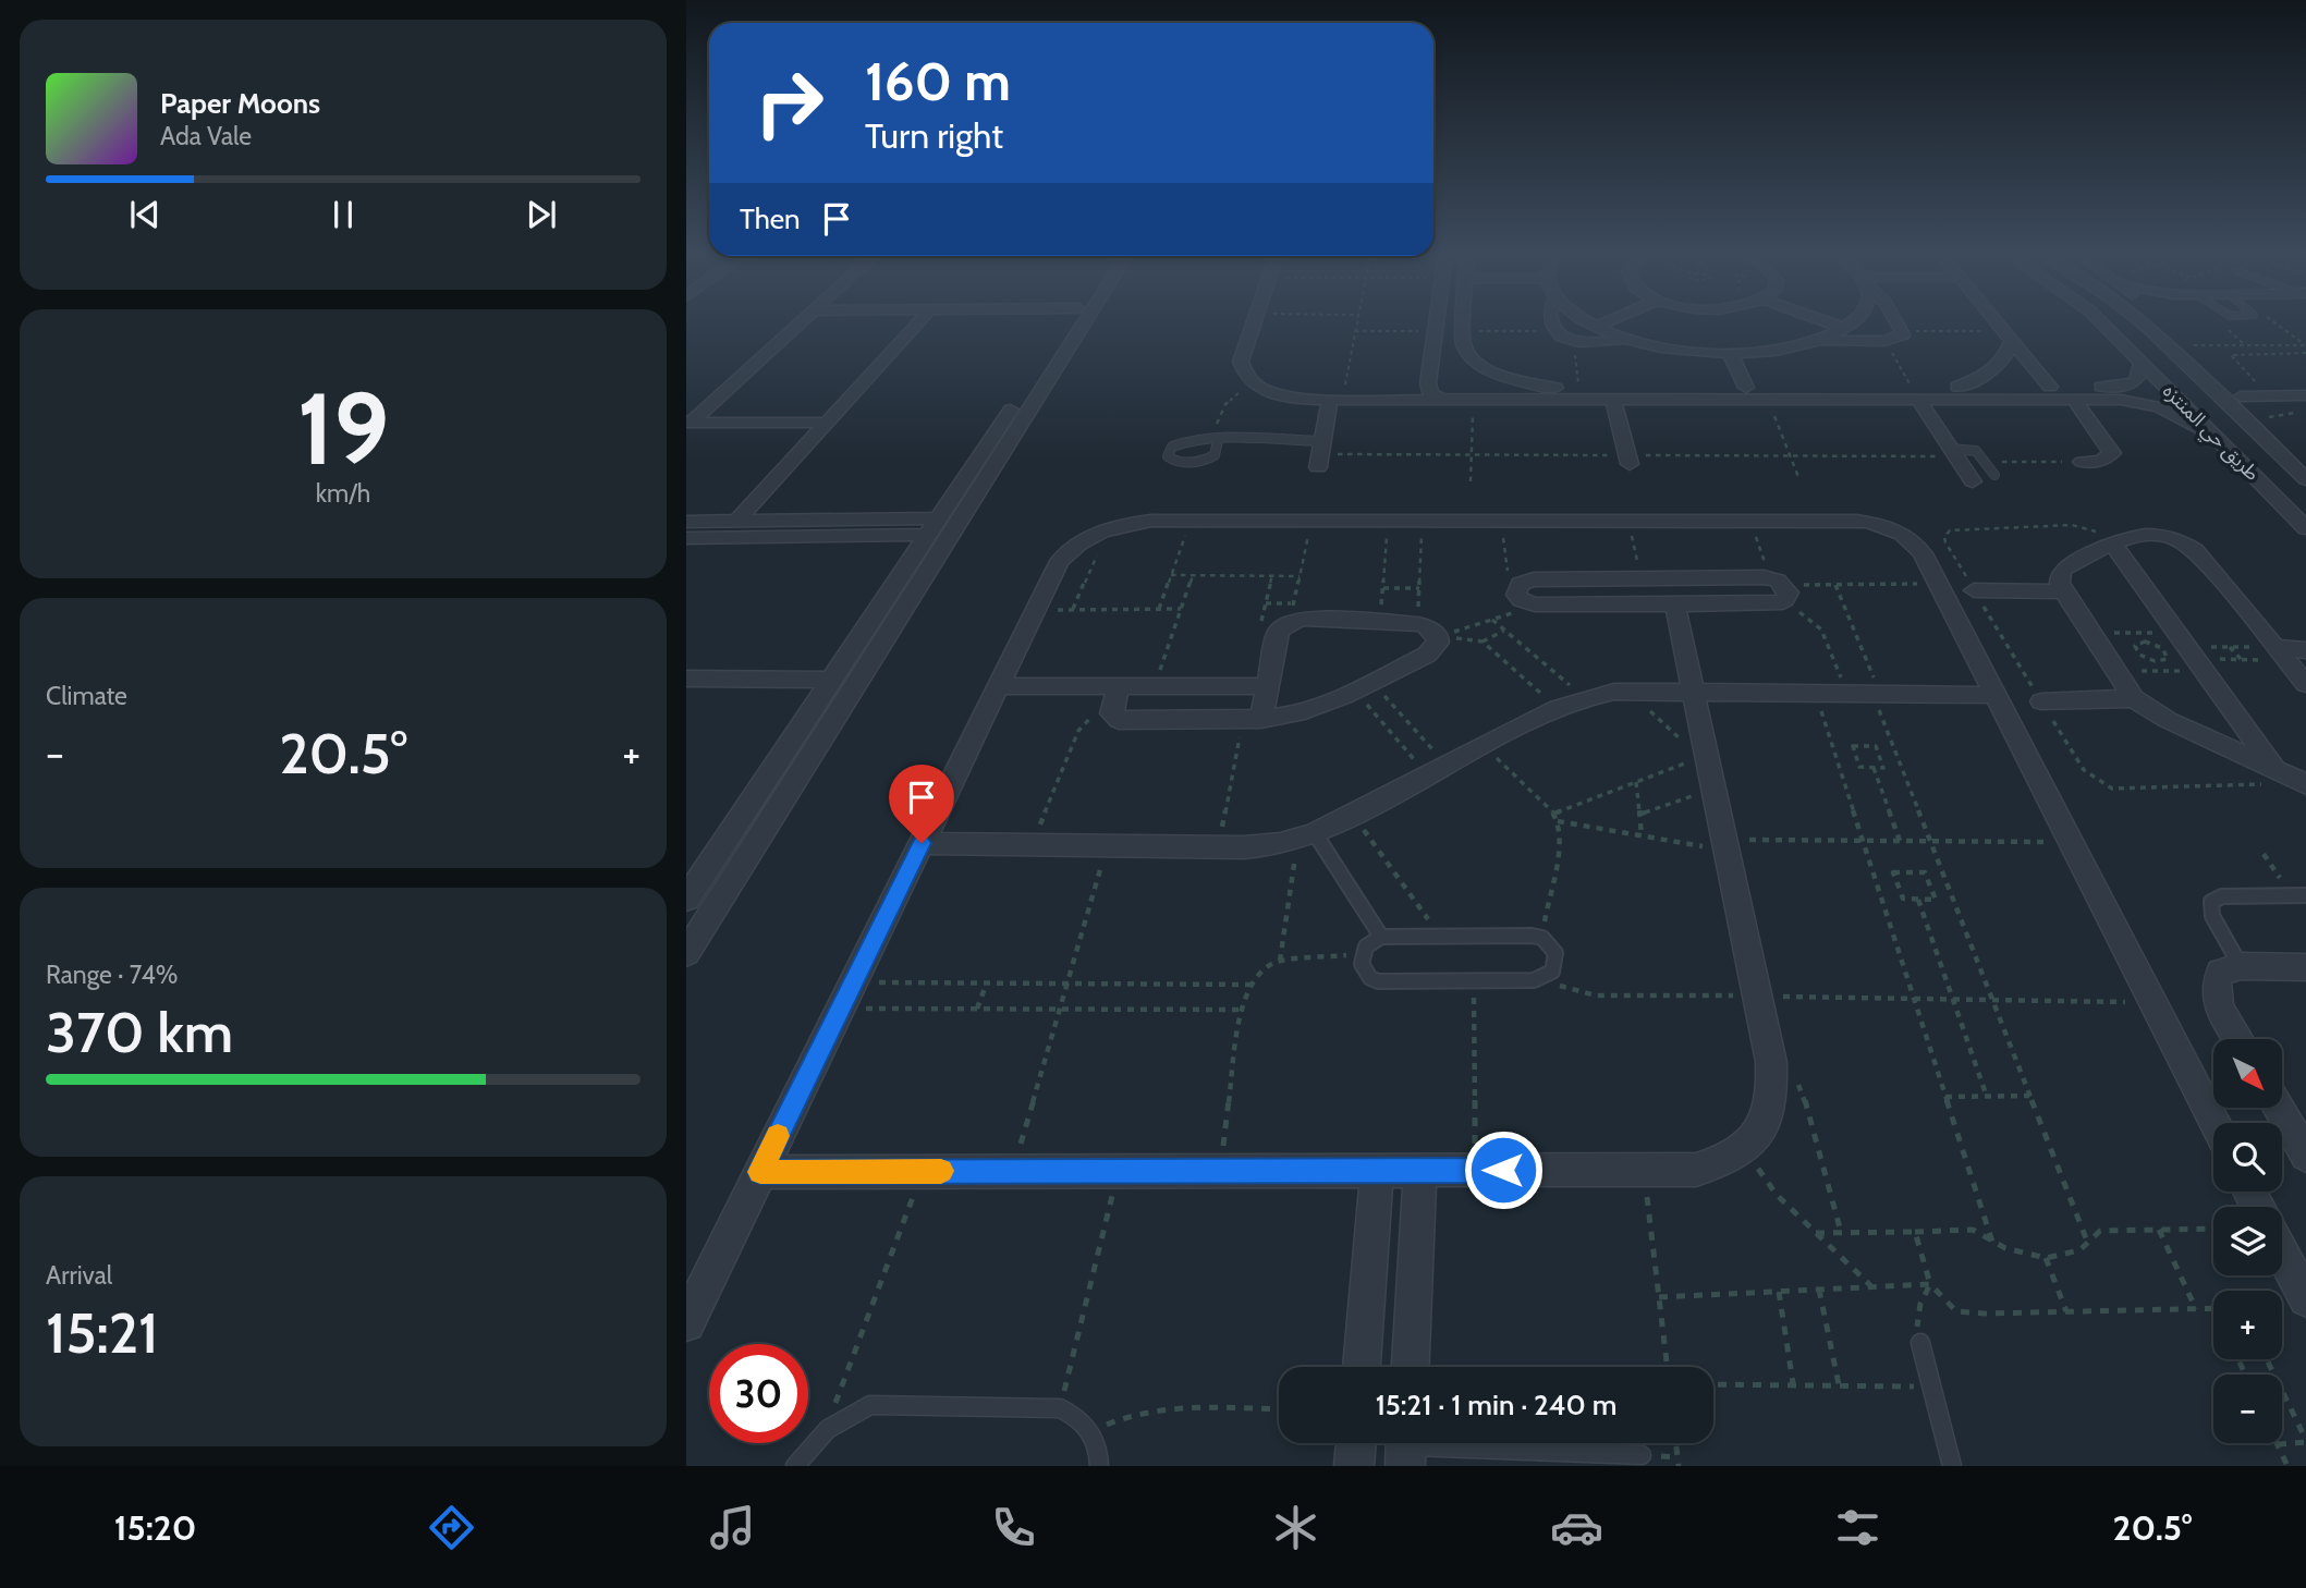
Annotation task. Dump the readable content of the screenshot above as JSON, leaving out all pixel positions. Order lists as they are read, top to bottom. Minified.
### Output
{"streets":{"street":["طريق حي المنتزه"]},"north":"bottom right","page":{"turn":["160 m","Turn right"],"song":["Paper Moons","Ada Vale"],"then":"Then","tile":[["19","km/h"],"Climate",["Range · 74%","370 km"],["Arrival","15:21"]],"heat":["−","20.5°","+"],"map_buttons":["+","−"],"limit":"30","trip":"15:21 · 1 min · 240 m","tabs":["15:20","20.5°"]}}
